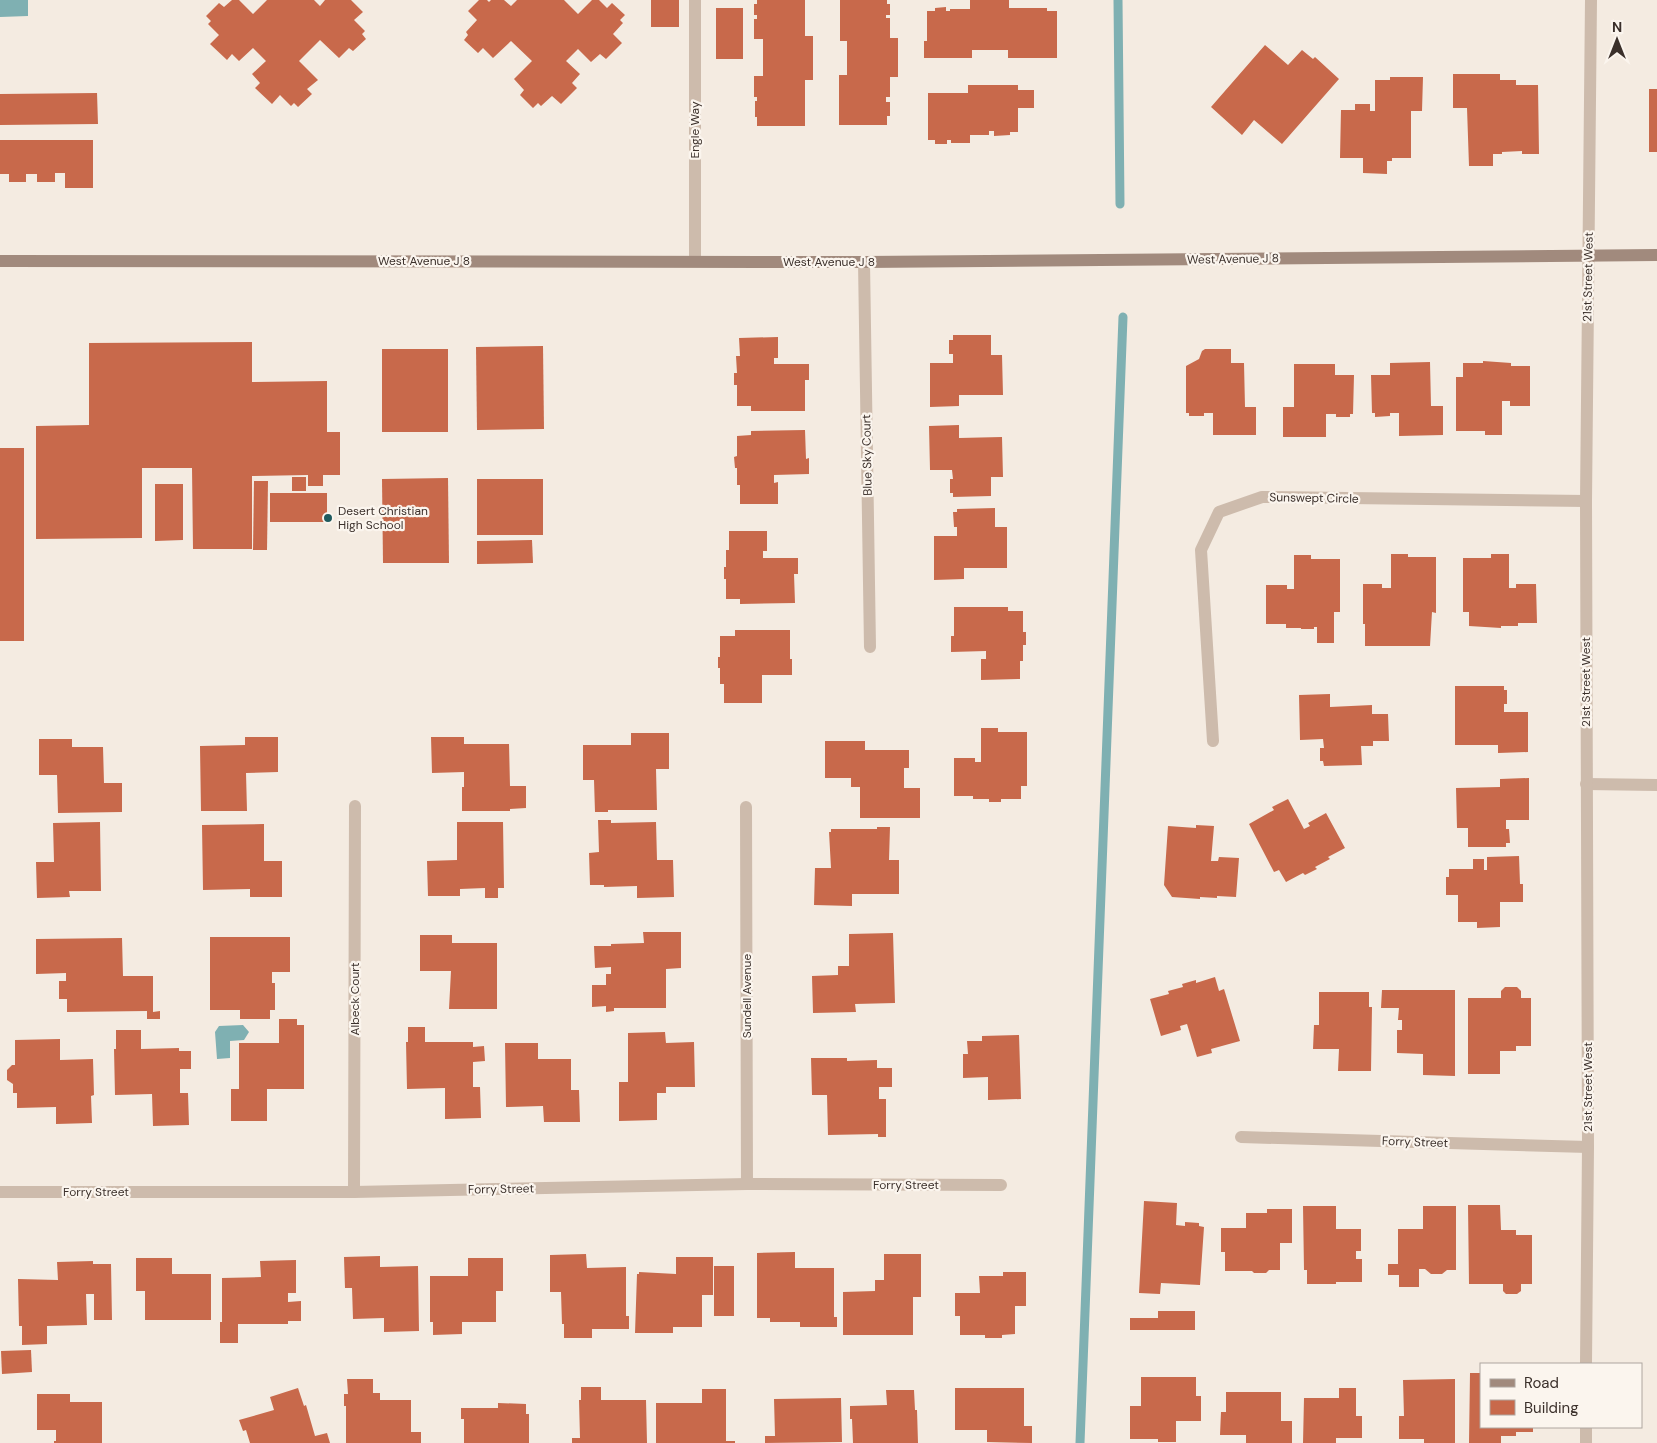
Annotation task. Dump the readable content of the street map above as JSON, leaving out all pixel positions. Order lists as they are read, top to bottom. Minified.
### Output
{"streets":{"street":["Engle Way","West Avenue J 8","21st Street West","Blue Sky Court","Sunswept Circle","Sundell Avenue","Albeck Court","Forry Street"]},"crossings":[["Engle Way","West Avenue J 8"],["West Avenue J 8","21st Street West"],["West Avenue J 8","Blue Sky Court"],["21st Street West","Sunswept Circle"],["21st Street West","Forry Street"],["Sundell Avenue","Forry Street"],["Albeck Court","Forry Street"]],"places":["Desert Christian High School"],"legend":["Road","Building"],"north":"top"}
